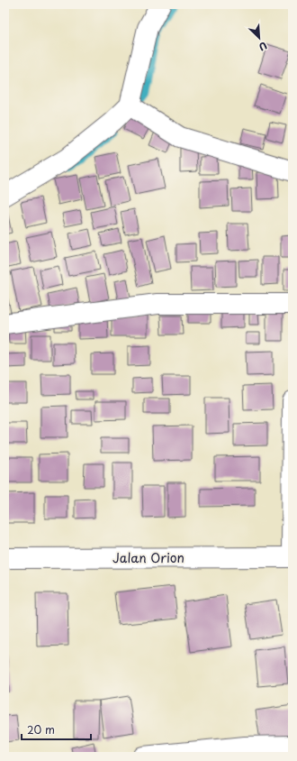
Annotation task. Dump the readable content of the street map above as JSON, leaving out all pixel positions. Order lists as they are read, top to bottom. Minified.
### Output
{"streets":{"main road":["Jalan Orion"]},"scale_bar":"20 m","north":"bottom right"}
